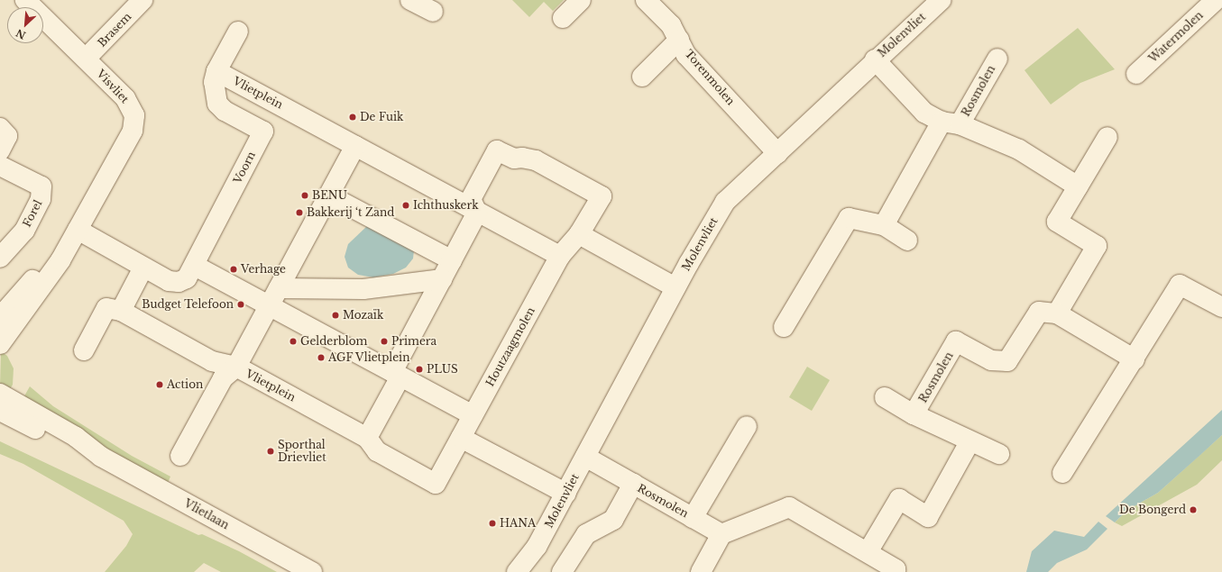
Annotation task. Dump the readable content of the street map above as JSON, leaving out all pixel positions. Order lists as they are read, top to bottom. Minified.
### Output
{"streets":{"street":["Brasem","Molenvliet","Watermolen","Torenmolen","Visvliet","Rosmolen","Vlietplein","Voorn","Forel","Houtzaagmolen","Vlietlaan"]},"crossings":[["Brasem","Visvliet"],["Molenvliet","Torenmolen"],["Molenvliet","Rosmolen"],["Visvliet","Voorn"],["Vlietplein","Voorn"],["Vlietplein","Houtzaagmolen"]],"places":["De Fuik","BENU","Ichthuskerk","Bakkerij ‘t Zand","Verhage","Budget Telefoon","Mozaïk","Gelderblom","Primera","AGF Vlietplein","PLUS","Action","Sporthal Drievliet","De Bongerd","HANA"],"north":"bottom left"}
